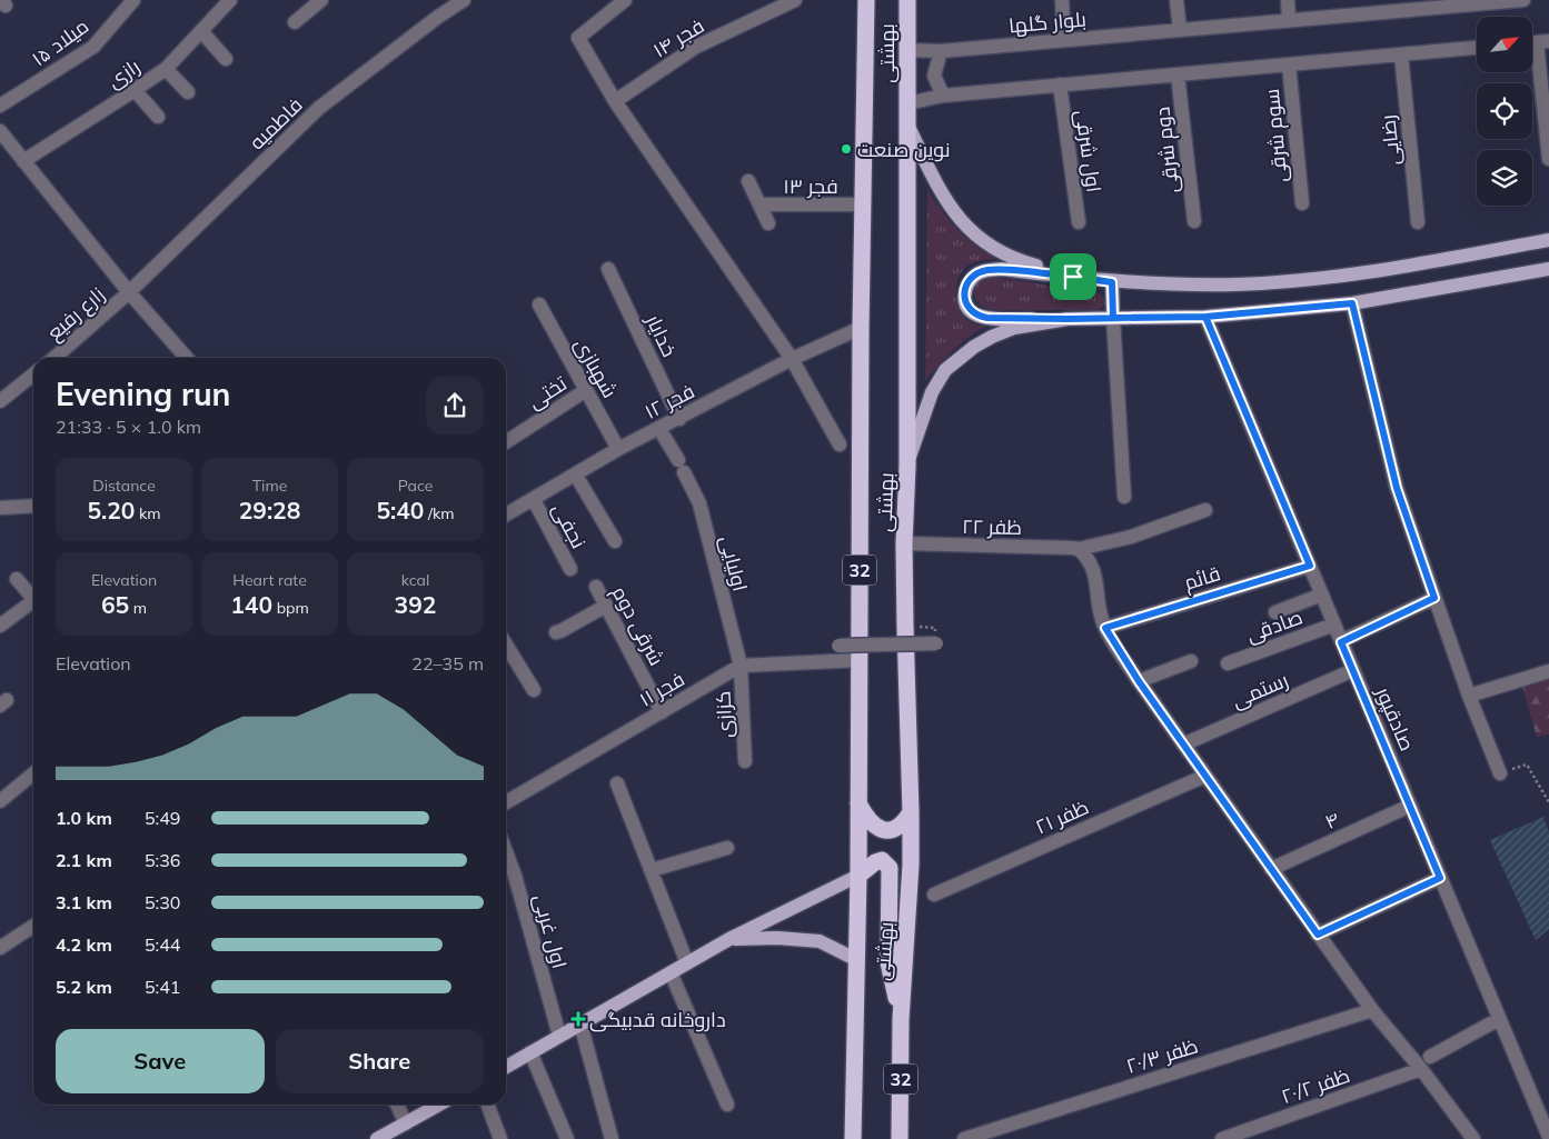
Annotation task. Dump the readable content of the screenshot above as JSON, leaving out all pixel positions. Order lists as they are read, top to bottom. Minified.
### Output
{"streets":{"highway":["بهشتی","32"],"street":["بلوار گلها","فجر ۱۴","میلاد ۱۵","رازی","فاطمیه","سوم شرقی","رضایی","دوم شرقی","اول شرقی","فجر ۱۳","زارع رفیع","خدایار","شهبازی","تختی","فجر ۱۲","نجفی","ظفر ۲۲","اولیایی","قائم","شرقی دوم","صادقی","فجر ۱۱","رستمی","کزازی","صادقپور","ظفر ۲۱","۴","اول غربی","ظفر ۲۰/۳","ظفر ۲۰/۲"]},"crossings":[["بلوار گلها","بهشتی"],["بهشتی","فجر ۱۳"],["بهشتی","فجر ۱۲"],["بهشتی","ظفر ۲۲"],["بهشتی","فجر ۱۱"],["فاطمیه","زارع رفیع"],["خدایار","فجر ۱۲"],["شهبازی","تختی"],["شهبازی","فجر ۱۲"],["فجر ۱۲","نجفی"],["فجر ۱۲","اولیایی"],["اولیایی","فجر ۱۱"],["اولیایی","کزازی"],["قائم","صادقپور"],["شرقی دوم","فجر ۱۱"],["صادقی","صادقپور"],["فجر ۱۱","کزازی"],["رستمی","صادقپور"],["صادقپور","۴"]],"places":{"other":["نوین صنعت"],"health":["داروخانه قدبیگی"]},"north":"top right","page":{"heading":["Evening run","21:33 · 5 × 1.0 km"],"stats":[["Distance","5.20 km"],["Time","29:28"],["Pace","5:40 /km"],["Elevation","65 m"],["Heart rate","140 bpm"],["kcal","392"]],"chart":["Elevation","22–35 m"],"list":[{"name":"1.0 km","note":"5:49"},{"name":"2.1 km","note":"5:36"},{"name":"3.1 km","note":"5:30"},{"name":"4.2 km","note":"5:44"},{"name":"5.2 km","note":"5:41"}],"buttons":["Save","Share"]}}
